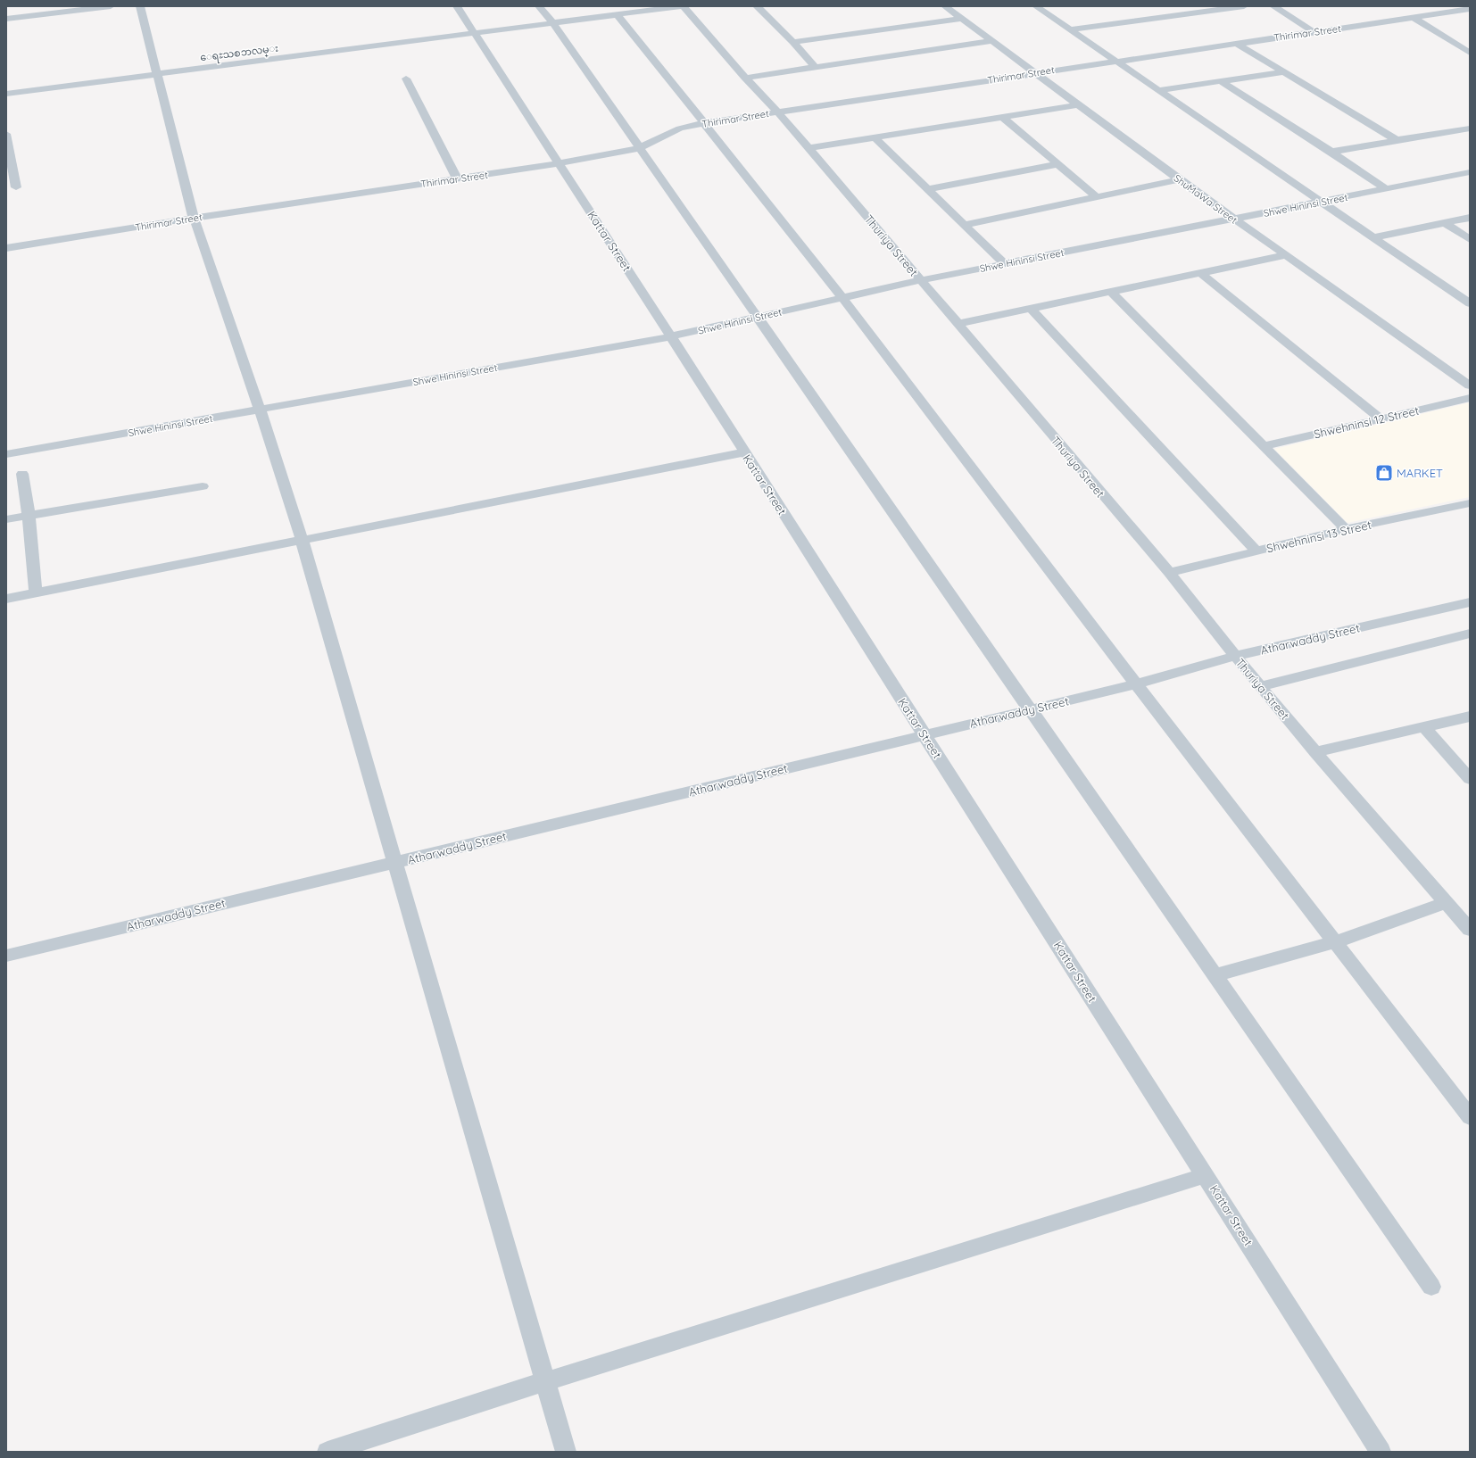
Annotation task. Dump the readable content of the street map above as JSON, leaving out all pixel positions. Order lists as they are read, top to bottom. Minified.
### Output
{"streets":{"street":["Thirimar Street","ေရႊသစၥာလမ္း","ShuMaWa Street","Shwe Hininsi Street","Kattar Street","Thuriya Street","Shwehninsi 12 Street","Shwehninsi 13 Street","Atharwaddy Street"]},"crossings":[["Thirimar Street","ShuMaWa Street"],["Thirimar Street","Kattar Street"],["Thirimar Street","Thuriya Street"],["ေရႊသစၥာလမ္း","Kattar Street"],["ShuMaWa Street","Shwe Hininsi Street"],["Shwe Hininsi Street","Kattar Street"],["Shwe Hininsi Street","Thuriya Street"],["Kattar Street","Atharwaddy Street"],["Thuriya Street","Shwehninsi 13 Street"],["Thuriya Street","Atharwaddy Street"]],"places":{"shop":["MARKET"]}}
